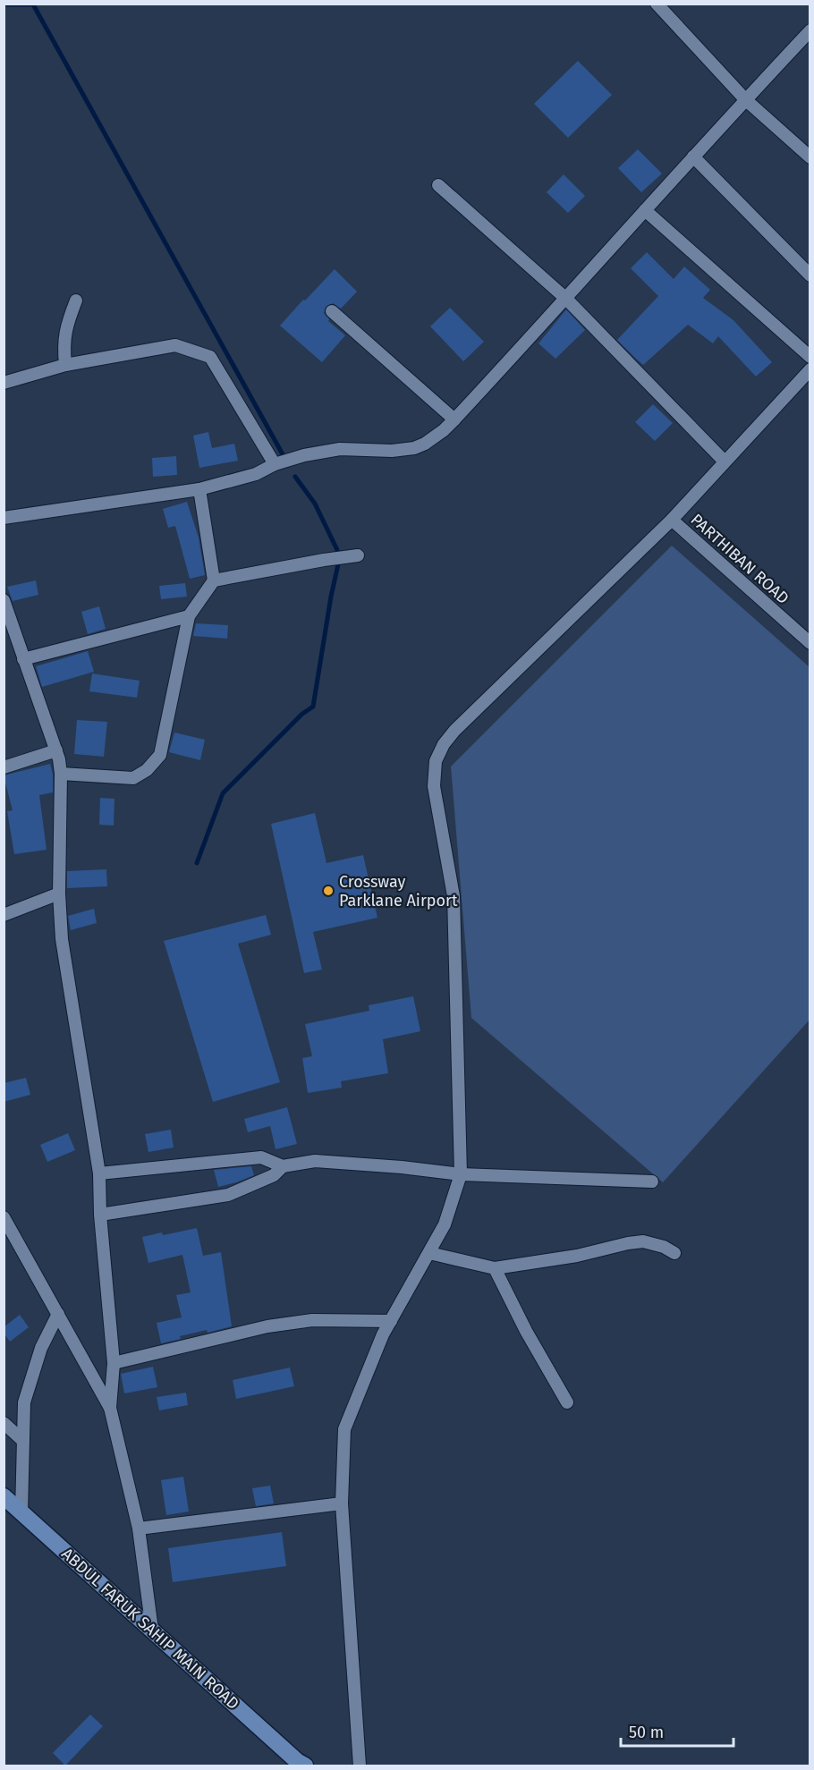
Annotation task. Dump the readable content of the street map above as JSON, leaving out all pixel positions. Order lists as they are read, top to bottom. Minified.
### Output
{"streets":{"street":["PARTHIBAN ROAD","ABDUL FARUK SAHIP MAIN ROAD"]},"places":["Crossway Parklane Airport"],"scale_bar":"50 m"}
